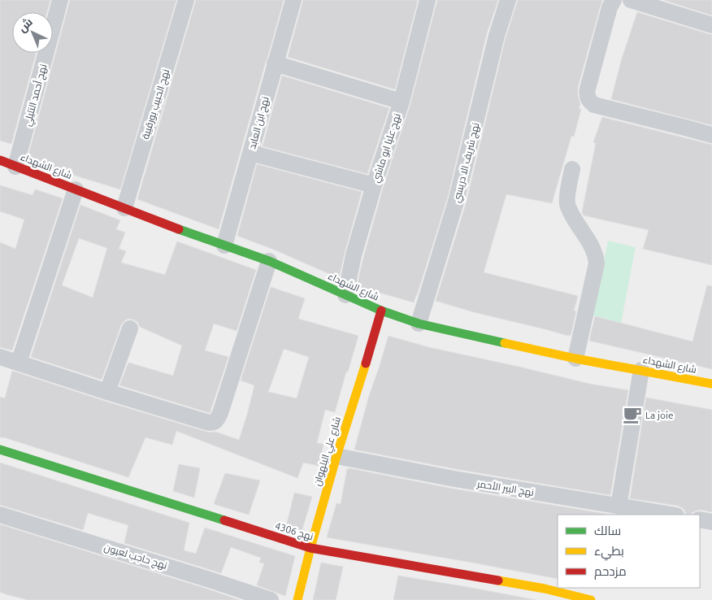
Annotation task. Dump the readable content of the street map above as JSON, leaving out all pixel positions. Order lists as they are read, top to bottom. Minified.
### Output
{"streets":{"street":["نهج أحمد التليلي","نهج الحبيب بورقيبة","نهج ابن العابد","نهج عليا ابو ماشي","نهج شريف الا دريسي","شارع الشهداء","شارع علي البلهوان","نهج البير الأحمر","نهج 4306","نهج حاجب لعيون"]},"crossings":[["نهج أحمد التليلي","شارع الشهداء"],["نهج الحبيب بورقيبة","شارع الشهداء"],["نهج ابن العابد","شارع الشهداء"],["نهج عليا ابو ماشي","شارع الشهداء"],["نهج شريف الا دريسي","شارع الشهداء"],["شارع الشهداء","شارع علي البلهوان"],["شارع علي البلهوان","نهج البير الأحمر"],["شارع علي البلهوان","نهج 4306"]],"places":{"cafe":["La joie"]},"legend":["سالك","بطيء","مزدحم"],"north":"top left"}
